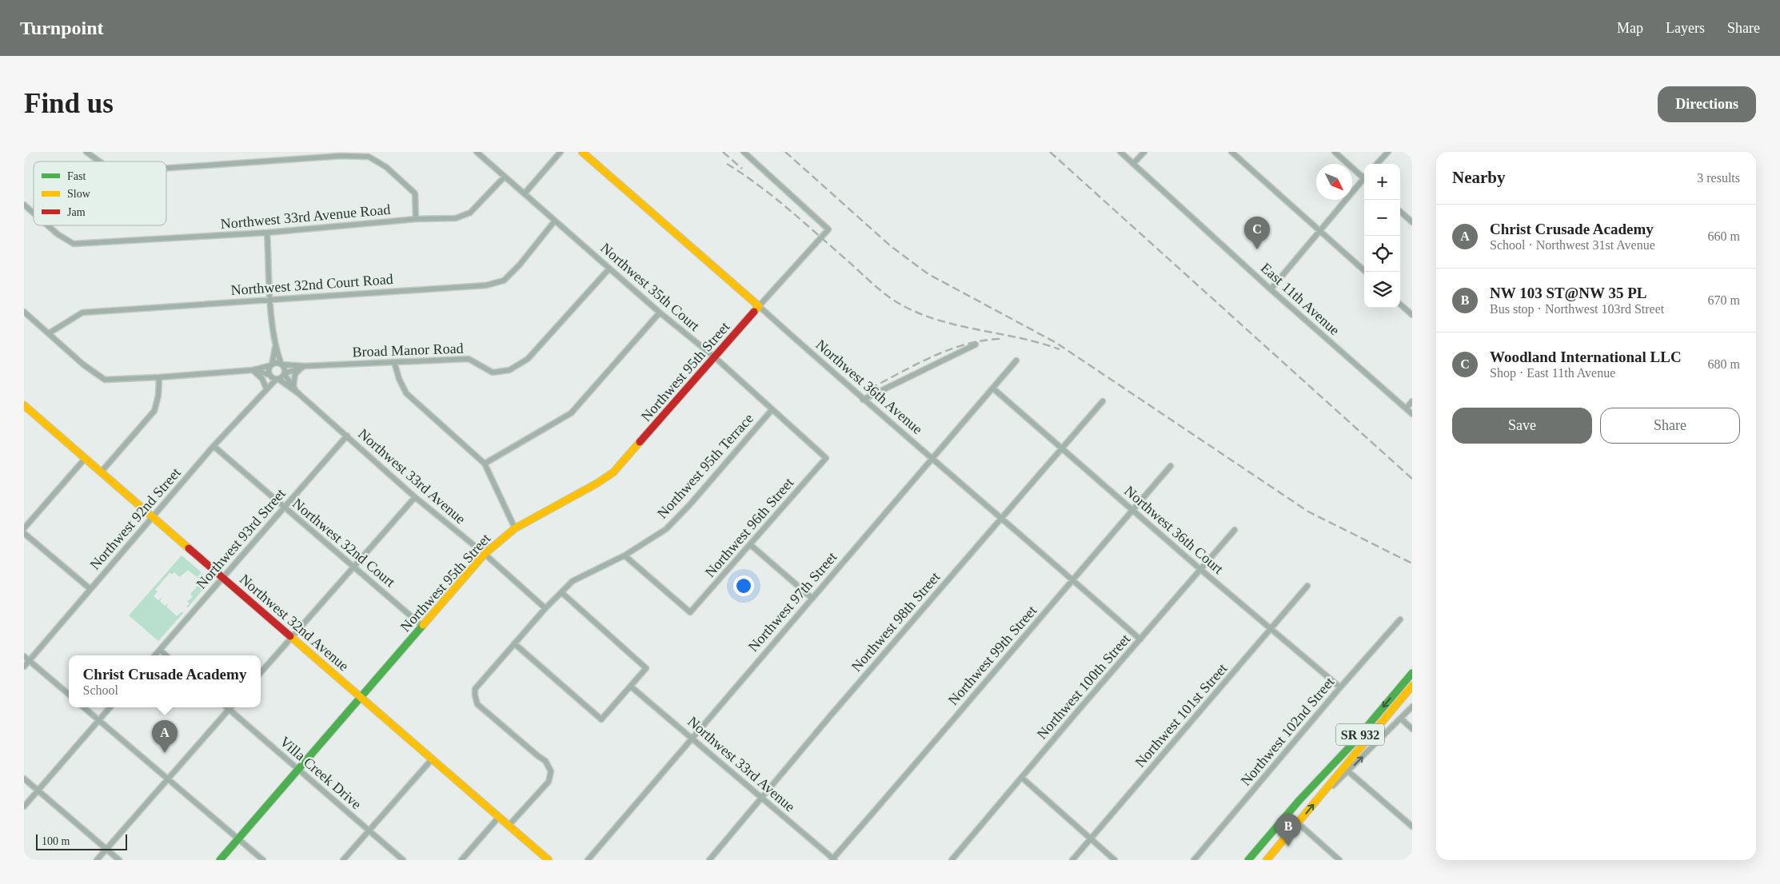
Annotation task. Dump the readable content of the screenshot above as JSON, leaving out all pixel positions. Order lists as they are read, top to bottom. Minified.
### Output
{"streets":{"main road":["Northwest 95th Street","Northwest 36th Avenue","Northwest 32nd Avenue","SR 932"],"street":["Northwest 33rd Avenue Road","Northwest 32nd Court Road","Northwest 35th Court","East 11th Avenue","Broad Manor Road","Northwest 95th Terrace","Northwest 33rd Avenue","Northwest 92nd Street","Northwest 96th Street","Northwest 36th Court","Northwest 93rd Street","Northwest 32nd Court","Northwest 97th Street","Northwest 98th Street","Northwest 99th Street","Northwest 100th Street","Northwest 101st Street","Northwest 102nd Street","Villa Creek Drive"]},"crossings":[["Northwest 33rd Avenue Road","Northwest 35th Court"],["Northwest 32nd Court Road","Northwest 35th Court"],["Northwest 35th Court","Broad Manor Road"],["Northwest 35th Court","Northwest 95th Street"],["Northwest 35th Court","Northwest 95th Terrace"],["Northwest 35th Court","Northwest 96th Street"],["Broad Manor Road","Northwest 33rd Avenue"],["Broad Manor Road","Northwest 92nd Street"],["Northwest 95th Street","Northwest 36th Avenue"],["Northwest 95th Street","Northwest 33rd Avenue"],["Northwest 95th Street","Northwest 32nd Court"],["Northwest 95th Street","Northwest 32nd Avenue"],["Northwest 95th Street","Villa Creek Drive"],["Northwest 36th Avenue","Northwest 97th Street"],["Northwest 36th Avenue","Northwest 98th Street"],["Northwest 36th Avenue","Northwest 99th Street"],["Northwest 36th Avenue","Northwest 100th Street"],["Northwest 95th Terrace","Northwest 33rd Avenue"],["Northwest 95th Terrace","Northwest 96th Street"],["Northwest 95th Terrace","Northwest 32nd Avenue"],["Northwest 33rd Avenue","Northwest 92nd Street"],["Northwest 33rd Avenue","Northwest 93rd Street"],["Northwest 33rd Avenue","Northwest 97th Street"],["Northwest 33rd Avenue","Northwest 98th Street"],["Northwest 33rd Avenue","Northwest 99th Street"],["Northwest 92nd Street","Northwest 32nd Court"],["Northwest 92nd Street","Northwest 32nd Avenue"],["Northwest 36th Court","Northwest 97th Street"],["Northwest 36th Court","Northwest 98th Street"],["Northwest 36th Court","Northwest 99th Street"],["Northwest 36th Court","Northwest 100th Street"],["Northwest 36th Court","Northwest 101st Street"],["Northwest 36th Court","Northwest 102nd Street"],["Northwest 93rd Street","Northwest 32nd Court"],["Northwest 93rd Street","Northwest 32nd Avenue"]],"legend":["Fast","Slow","Jam"],"scale_bar":"100 m","north":"bottom right","page":{"header":"Turnpoint","nav":["Map","Layers","Share"],"buttons":["Directions",["Save","Share"]],"title":"Find us","heading":["Nearby","3 results"],"map_buttons":["+","−"],"list":[{"mark":"A","name":"Christ Crusade Academy","note":"School · Northwest 31st Avenue","value":"660 m"},{"mark":"B","name":"NW 103 ST@NW 35 PL","note":"Bus stop · Northwest 103rd Street","value":"670 m"},{"mark":"C","name":"Woodland International LLC","note":"Shop · East 11th Avenue","value":"680 m"}],"pins":["C","A","B"],"popup":["Christ Crusade Academy","School"],"scale":"100 m"}}
